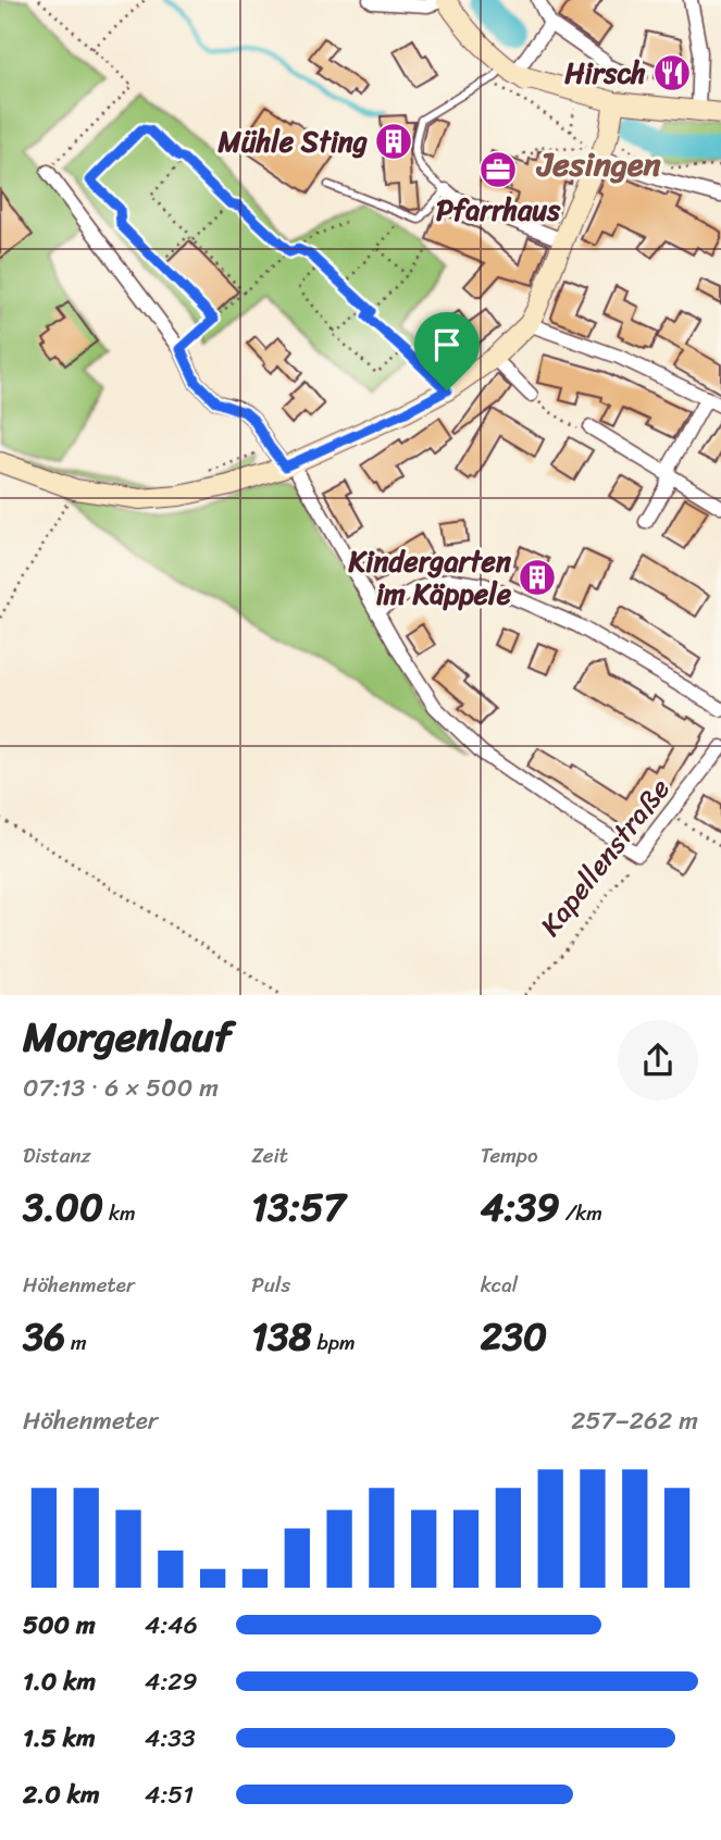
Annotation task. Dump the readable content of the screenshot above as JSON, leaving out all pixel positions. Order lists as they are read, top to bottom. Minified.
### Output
{"streets":{"street":["Kapellenstraße"]},"districts":["Jesingen"],"places":{"restaurant":["Hirsch"],"building":["Mühle Sting","Kindergarten im Käppele"],"office":["Pfarrhaus"]},"page":{"heading":["Morgenlauf","07:13 · 6 × 500 m"],"stats":[["Distanz","3.00 km"],["Zeit","13:57"],["Tempo","4:39 /km"],["Höhenmeter","36 m"],["Puls","138 bpm"],["kcal","230"]],"chart":["Höhenmeter","257–262 m"],"list":[{"name":"500 m","note":"4:46"},{"name":"1.0 km","note":"4:29"},{"name":"1.5 km","note":"4:33"},{"name":"2.0 km","note":"4:51"}]}}
